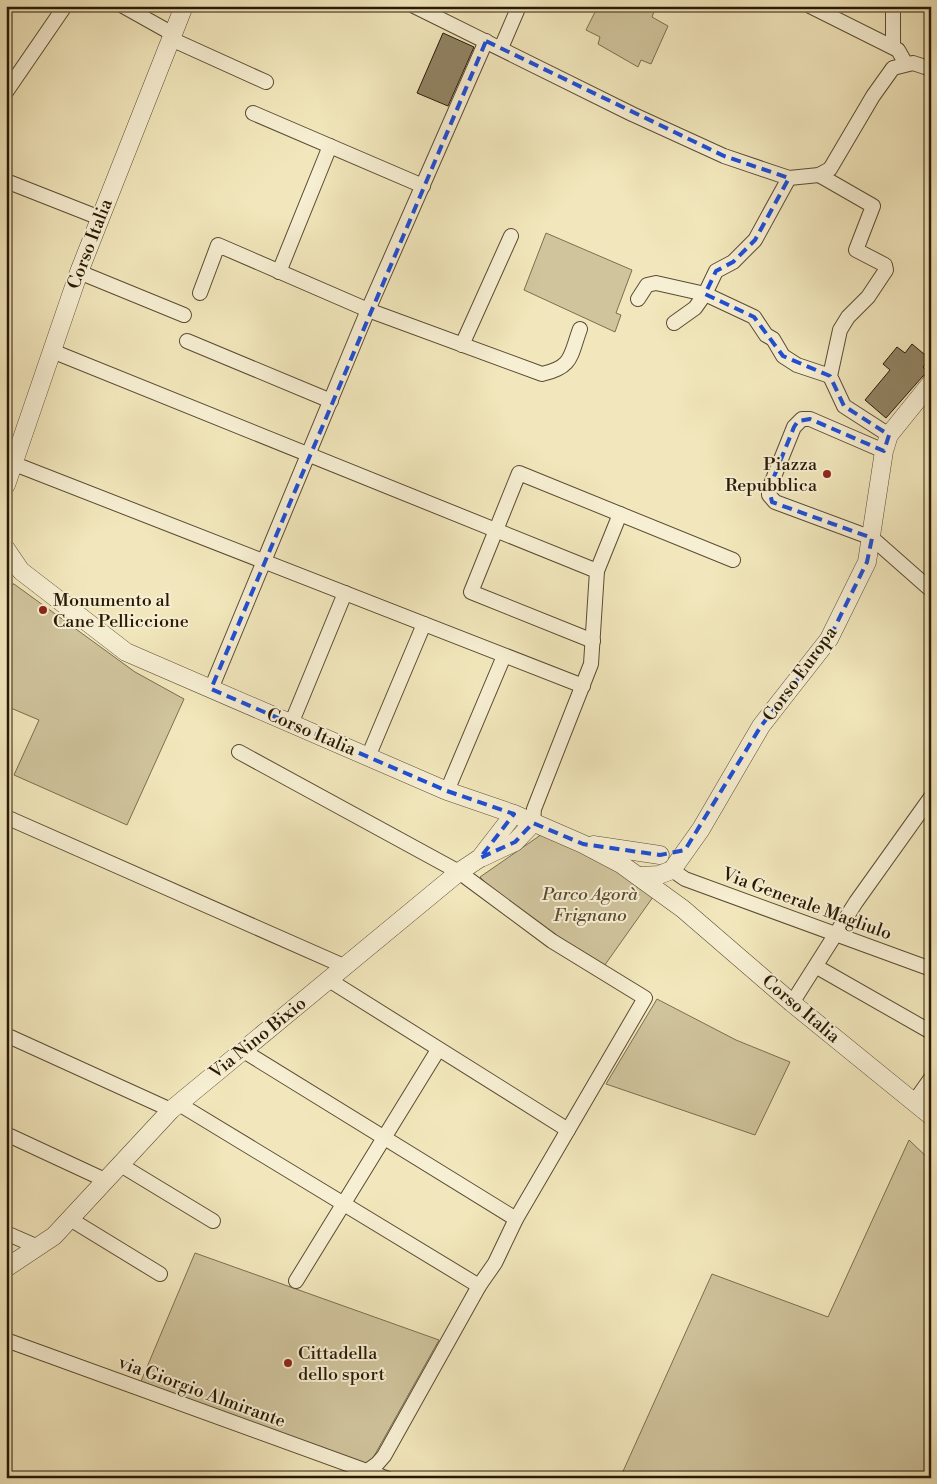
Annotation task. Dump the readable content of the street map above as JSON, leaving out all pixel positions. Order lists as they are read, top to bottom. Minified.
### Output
{"streets":{"street":["Corso Italia","Corso Europa","Via Generale Magliulo","Via Nino Bixio","via Giorgio Almirante"]},"crossings":[["Corso Italia","Via Nino Bixio"]],"parks":["Parco Agorà Frignano"],"places":["Piazza Repubblica","Monumento al Cane Pelliccione","Cittadella dello sport"]}
